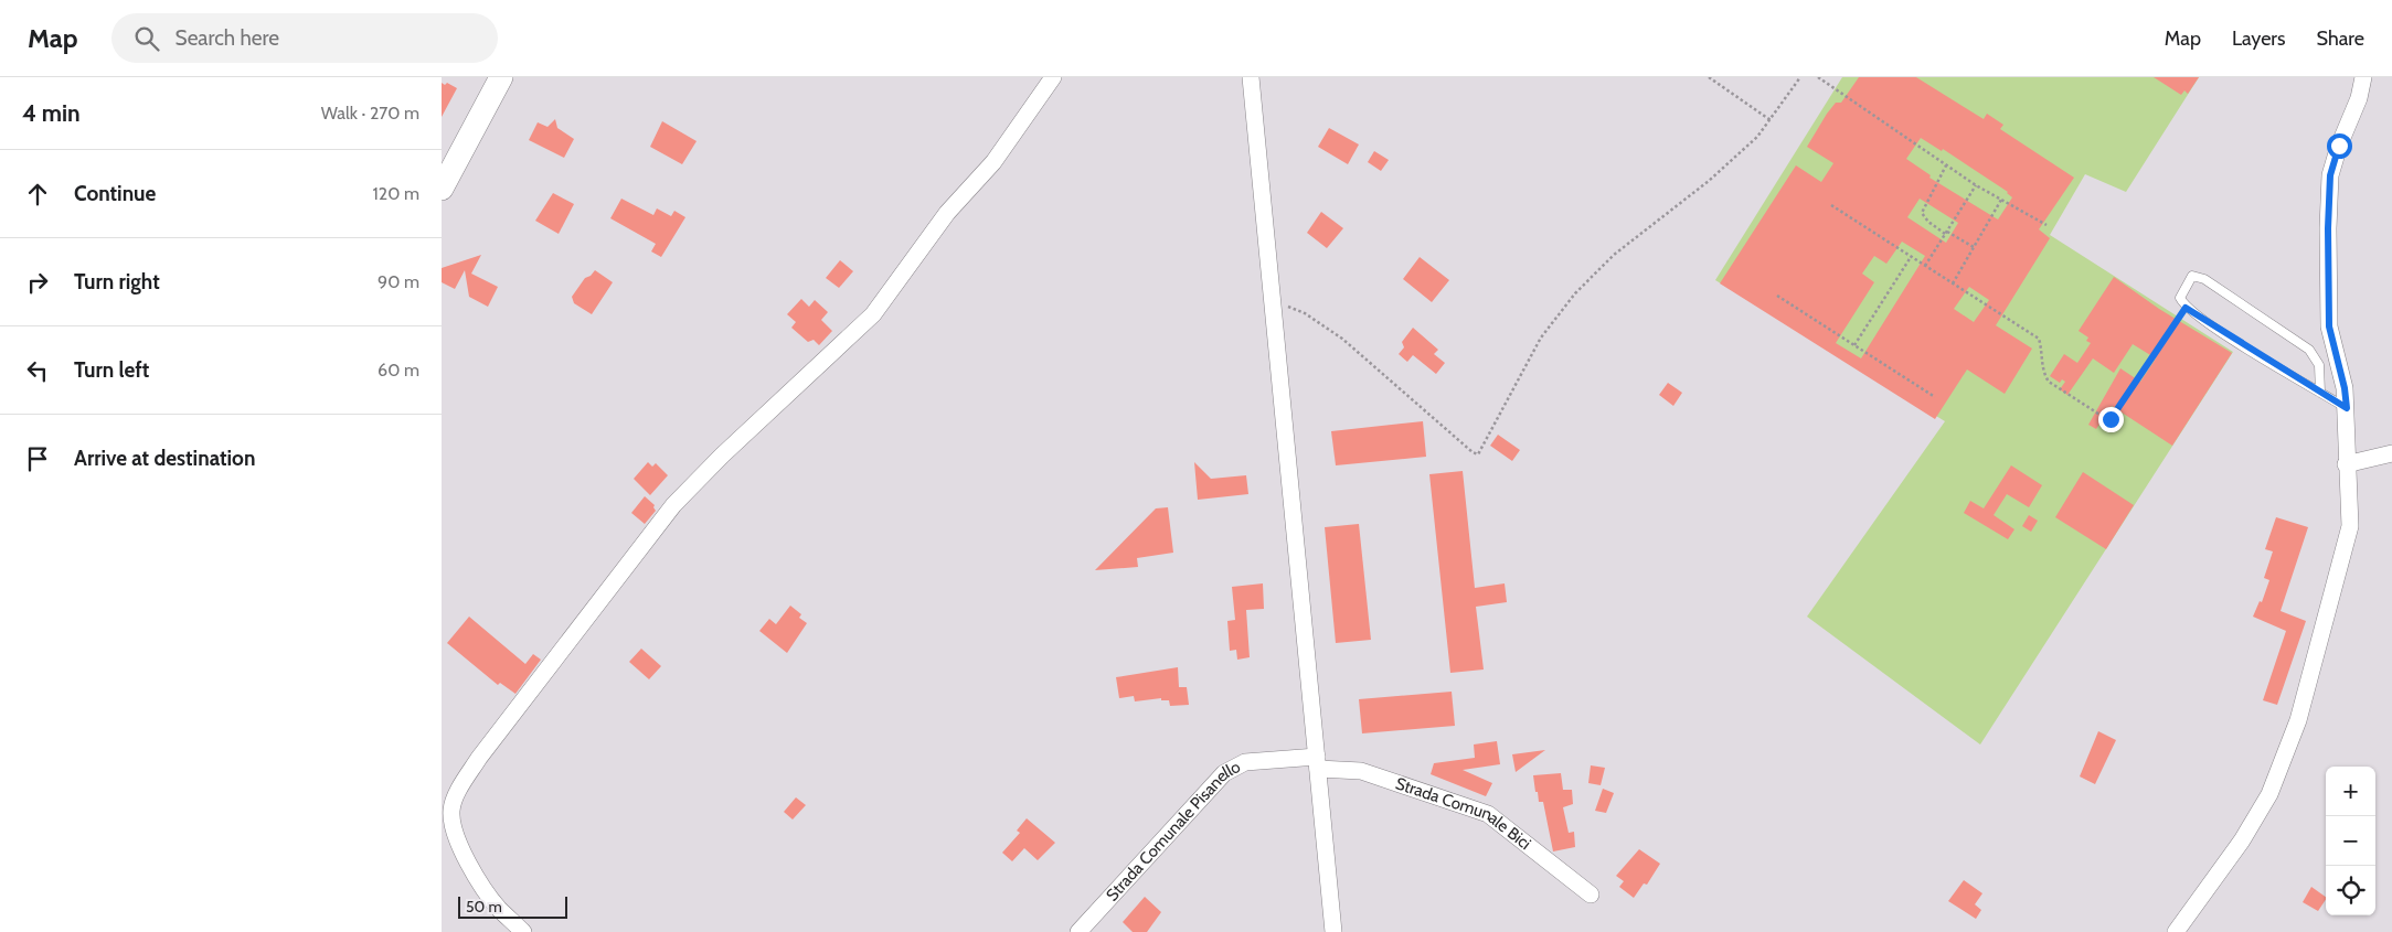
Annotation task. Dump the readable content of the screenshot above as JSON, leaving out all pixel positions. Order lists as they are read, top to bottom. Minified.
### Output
{"streets":{"street":["Strada Comunale Bici","Strada Comunale Pisanello"]},"crossings":[["Strada Comunale Bici","Strada Comunale Pisanello"]],"scale_bar":"50 m","page":{"header":"Map","search":"Search here","nav":["Map","Layers","Share"],"heading":["4 min","Walk · 270 m"],"list":[["Continue","120 m"],["Turn right","90 m"],["Turn left","60 m"],"Arrive at destination"],"map_buttons":["+","−"],"scale":"50 m"}}
